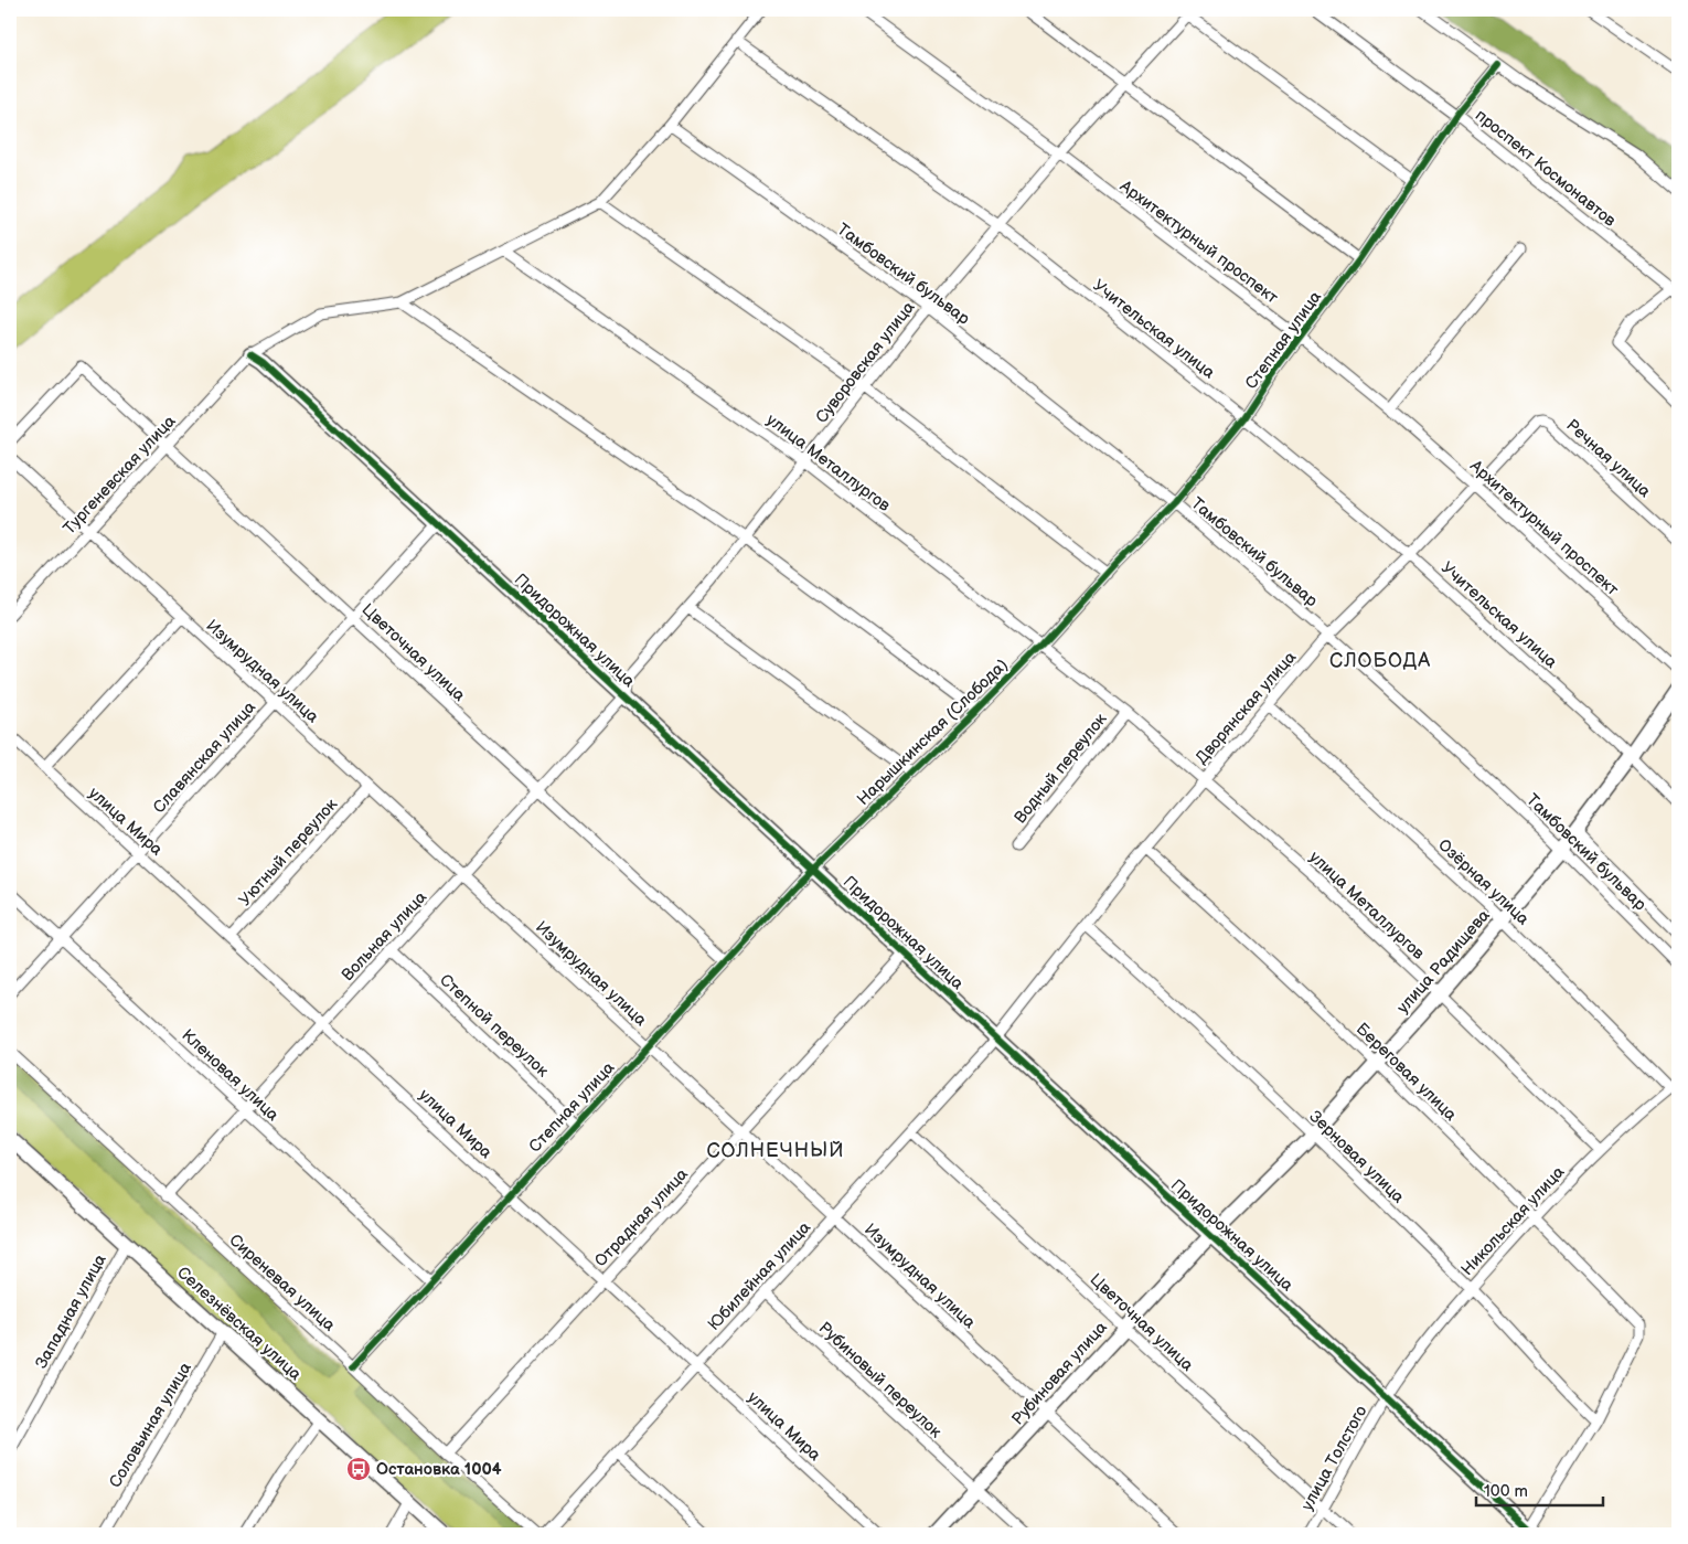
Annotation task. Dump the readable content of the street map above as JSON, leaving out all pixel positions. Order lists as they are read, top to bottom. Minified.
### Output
{"streets":{"street":["проспект Космонавтов","Архитектурный проспект","Тамбовский бульвар","Учительская улица","Степная улица","Суворовская улица","Речная улица","улица Металлургов","Тургеневская улица","Придорожная улица","Цветочная улица","Изумрудная улица","Дворянская улица","Нарышкинская (Слобода)","Славянская улица","Водный переулок","улица Мира","Уютный переулок","Озёрная улица","Вольная улица","улица Радищева","Степной переулок","Береговая улица","Кленовая улица","Зерновая улица","Отрадная улица","Никольская улица","Юбилейная улица","Сиреневая улица","Западная улица","Селезнёвская улица","Рубиновая улица","Рубиновый переулок","Соловьиная улица","улица Толстого"]},"crossings":[["проспект Космонавтов","Степная улица"],["Архитектурный проспект","Степная улица"],["Архитектурный проспект","Суворовская улица"],["Архитектурный проспект","Дворянская улица"],["Тамбовский бульвар","Степная улица"],["Тамбовский бульвар","Суворовская улица"],["Тамбовский бульвар","Дворянская улица"],["Тамбовский бульвар","улица Радищева"],["Учительская улица","Степная улица"],["Учительская улица","Суворовская улица"],["Учительская улица","Дворянская улица"],["Учительская улица","улица Радищева"],["Степная улица","Придорожная улица"],["Степная улица","Цветочная улица"],["Степная улица","Изумрудная улица"],["Степная улица","Нарышкинская (Слобода)"],["Степная улица","улица Мира"],["Степная улица","Степной переулок"],["Степная улица","Кленовая улица"],["Степная улица","Сиреневая улица"],["Суворовская улица","улица Металлургов"],["Суворовская улица","Придорожная улица"],["Суворовская улица","Вольная улица"],["Речная улица","Дворянская улица"],["улица Металлургов","Тургеневская улица"],["улица Металлургов","Дворянская улица"],["улица Металлургов","Нарышкинская (Слобода)"],["улица Металлургов","Водный переулок"],["улица Металлургов","улица Радищева"],["улица Металлургов","Никольская улица"],["Тургеневская улица","Придорожная улица"],["Тургеневская улица","Цветочная улица"],["Тургеневская улица","Изумрудная улица"],["Придорожная улица","Дворянская улица"],["Придорожная улица","Нарышкинская (Слобода)"],["Придорожная улица","Славянская улица"],["Придорожная улица","Вольная улица"],["Придорожная улица","улица Радищева"],["Придорожная улица","Отрадная улица"],["Придорожная улица","Никольская улица"],["Придорожная улица","Юбилейная улица"],["Придорожная улица","Рубиновая улица"],["Придорожная улица","улица Толстого"],["Цветочная улица","Славянская улица"],["Цветочная улица","Вольная улица"],["Цветочная улица","Юбилейная улица"],["Цветочная улица","Рубиновая улица"],["Цветочная улица","улица Толстого"],["Изумрудная улица","Славянская улица"],["Изумрудная улица","Уютный переулок"],["Изумрудная улица","Вольная улица"],["Изумрудная улица","Отрадная улица"],["Изумрудная улица","Юбилейная улица"],["Изумрудная улица","Рубиновая улица"],["Дворянская улица","Водный переулок"],["Дворянская улица","Озёрная улица"],["Дворянская улица","Береговая улица"],["Дворянская улица","Зерновая улица"],["Дворянская улица","Юбилейная улица"],["Славянская улица","улица Мира"],["Славянская улица","Кленовая улица"],["улица Мира","Уютный переулок"],["улица Мира","Вольная улица"],["улица Мира","Отрадная улица"],["улица Мира","Юбилейная улица"],["Озёрная улица","улица Радищева"],["Озёрная улица","Никольская улица"],["Вольная улица","Степной переулок"],["Вольная улица","Кленовая улица"],["Вольная улица","Сиреневая улица"],["улица Радищева","Береговая улица"],["улица Радищева","Зерновая улица"],["улица Радищева","Рубиновая улица"],["Береговая улица","Зерновая улица"],["Береговая улица","Никольская улица"],["Зерновая улица","Никольская улица"],["Отрадная улица","Сиреневая улица"],["Никольская улица","улица Толстого"],["Юбилейная улица","Рубиновый переулок"],["Западная улица","Селезнёвская улица"],["Селезнёвская улица","Соловьиная улица"],["Рубиновая улица","Рубиновый переулок"]],"districts":["СЛОБОДА","СОЛНЕЧНЫЙ"],"places":{"bus stop":["Остановка 1004"]},"scale_bar":"100 m"}
